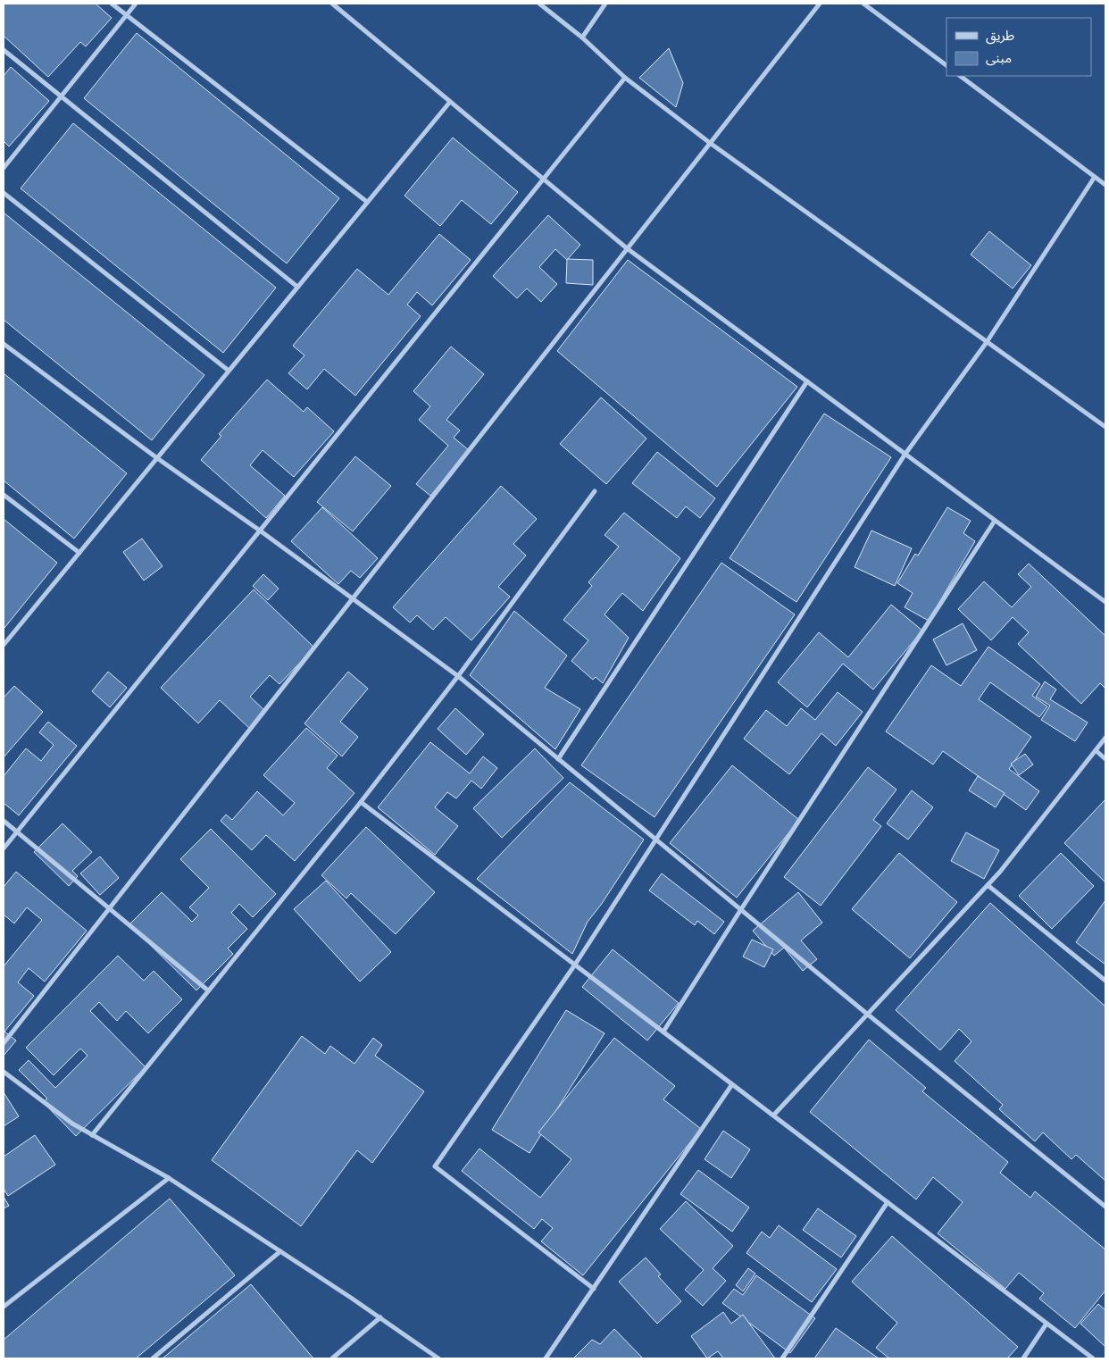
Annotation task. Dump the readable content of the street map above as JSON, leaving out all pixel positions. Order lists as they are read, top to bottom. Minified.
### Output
{"legend":["طريق","مبنى"]}
